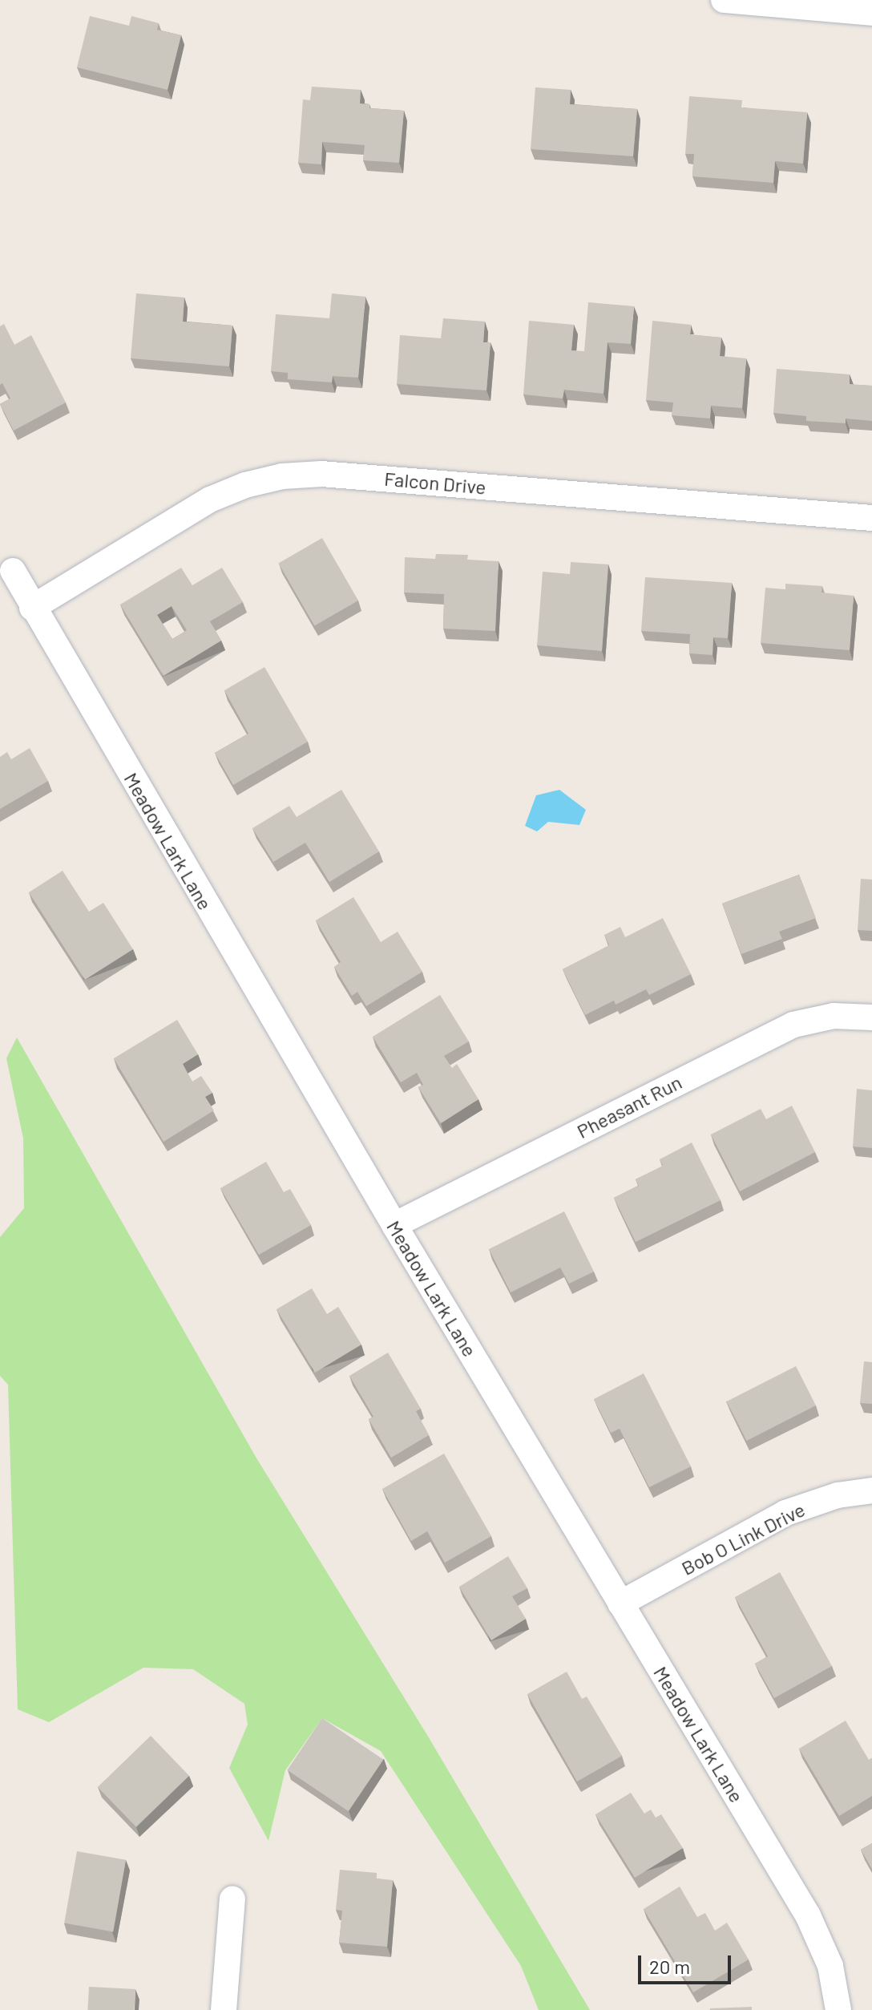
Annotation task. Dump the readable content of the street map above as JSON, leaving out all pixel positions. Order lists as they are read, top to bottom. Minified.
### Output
{"streets":{"street":["Falcon Drive","Meadow Lark Lane","Pheasant Run","Bob O Link Drive"]},"crossings":[["Falcon Drive","Meadow Lark Lane"],["Meadow Lark Lane","Pheasant Run"],["Meadow Lark Lane","Bob O Link Drive"]],"scale_bar":"20 m"}
